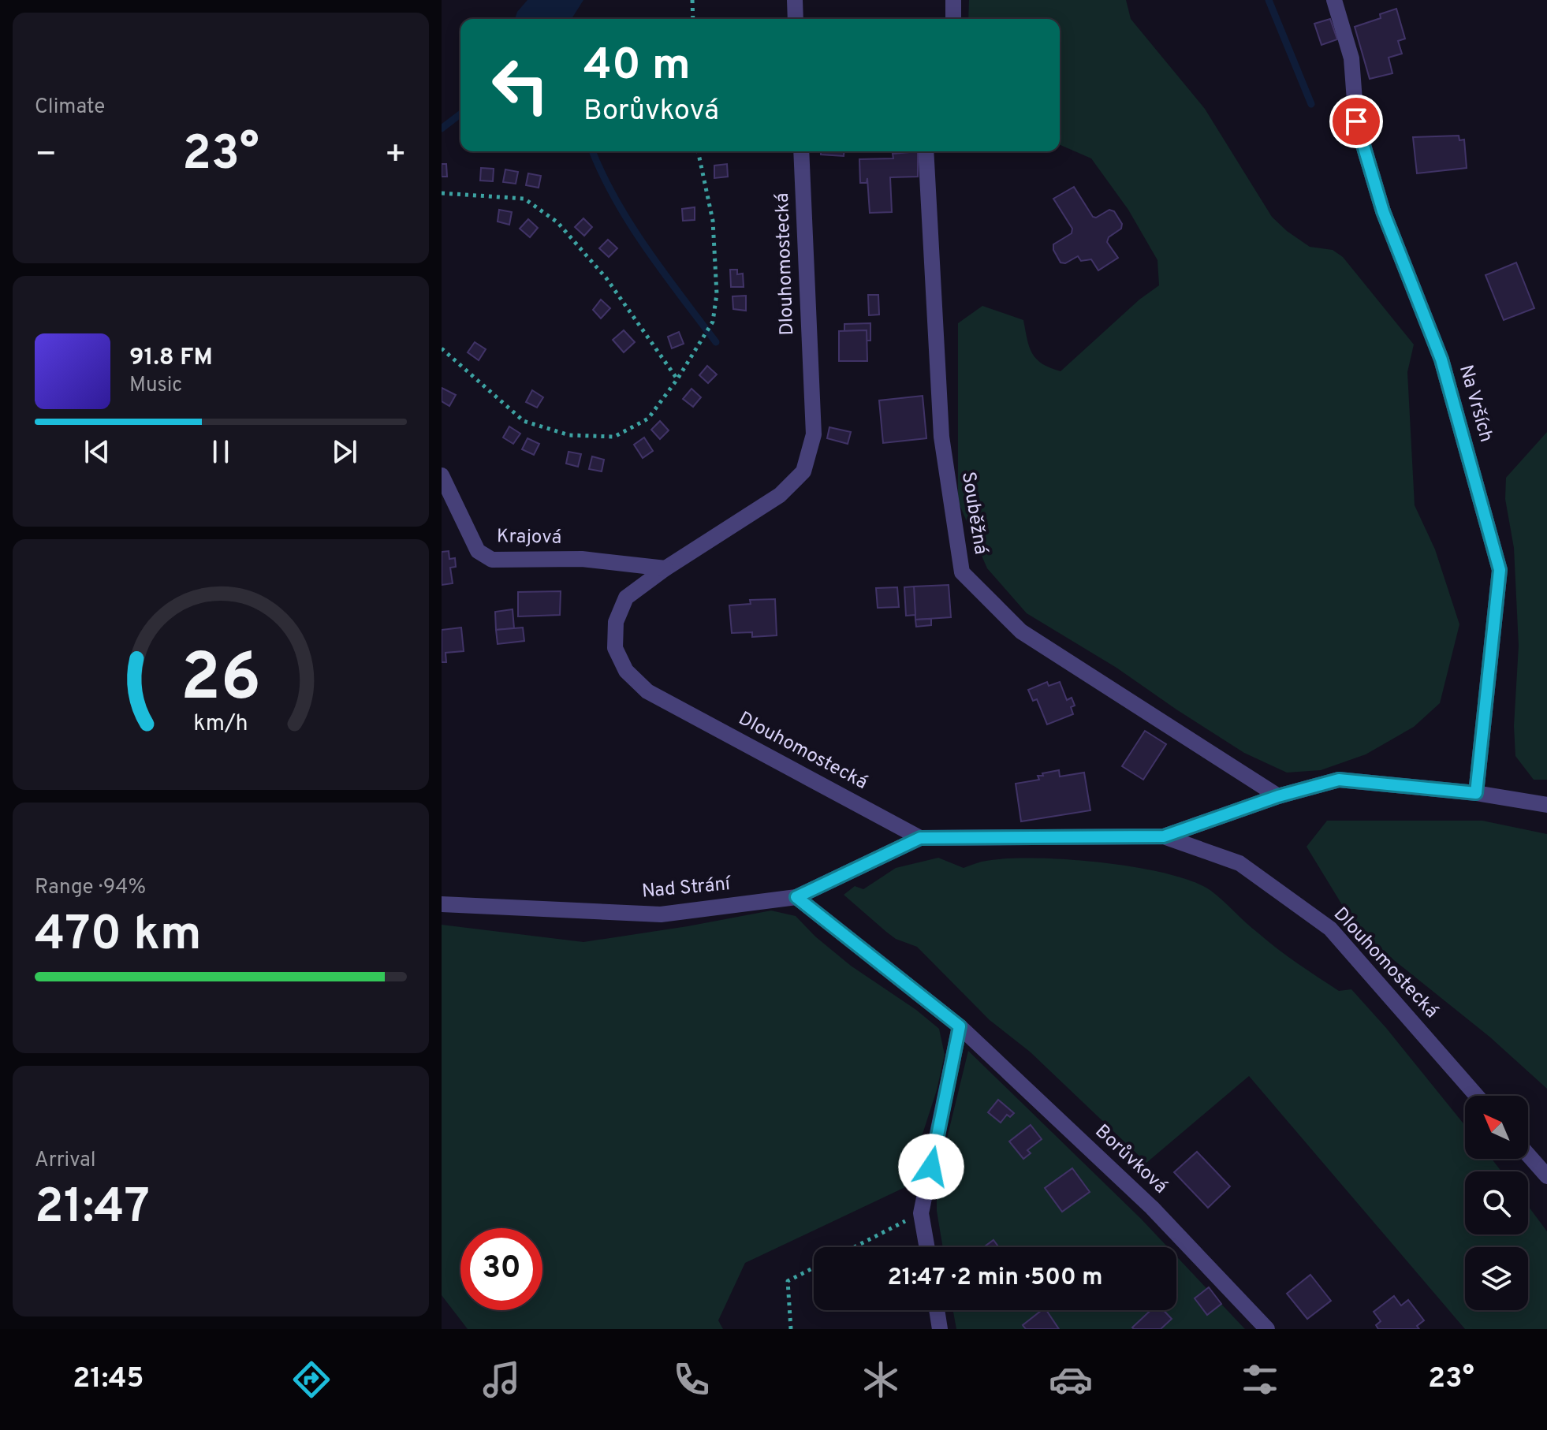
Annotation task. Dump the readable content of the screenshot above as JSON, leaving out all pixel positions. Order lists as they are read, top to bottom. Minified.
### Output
{"streets":{"street":["Dlouhomostecká","Na Vrších","Souběžná","Krajová","Nad Strání","Borůvková"]},"crossings":[["Dlouhomostecká","Krajová"],["Dlouhomostecká","Nad Strání"],["Nad Strání","Borůvková"]],"north":"top left","page":{"tile":["Climate",["Range · 94%","470 km"],["Arrival","21:47"]],"turn":["40 m","Borůvková"],"heat":["−","23°","+"],"song":["91.8 FM","Music"],"limit":"30","trip":"21:47 · 2 min · 500 m","tabs":["21:45","23°"],"gauge":["26","km/h"]}}
